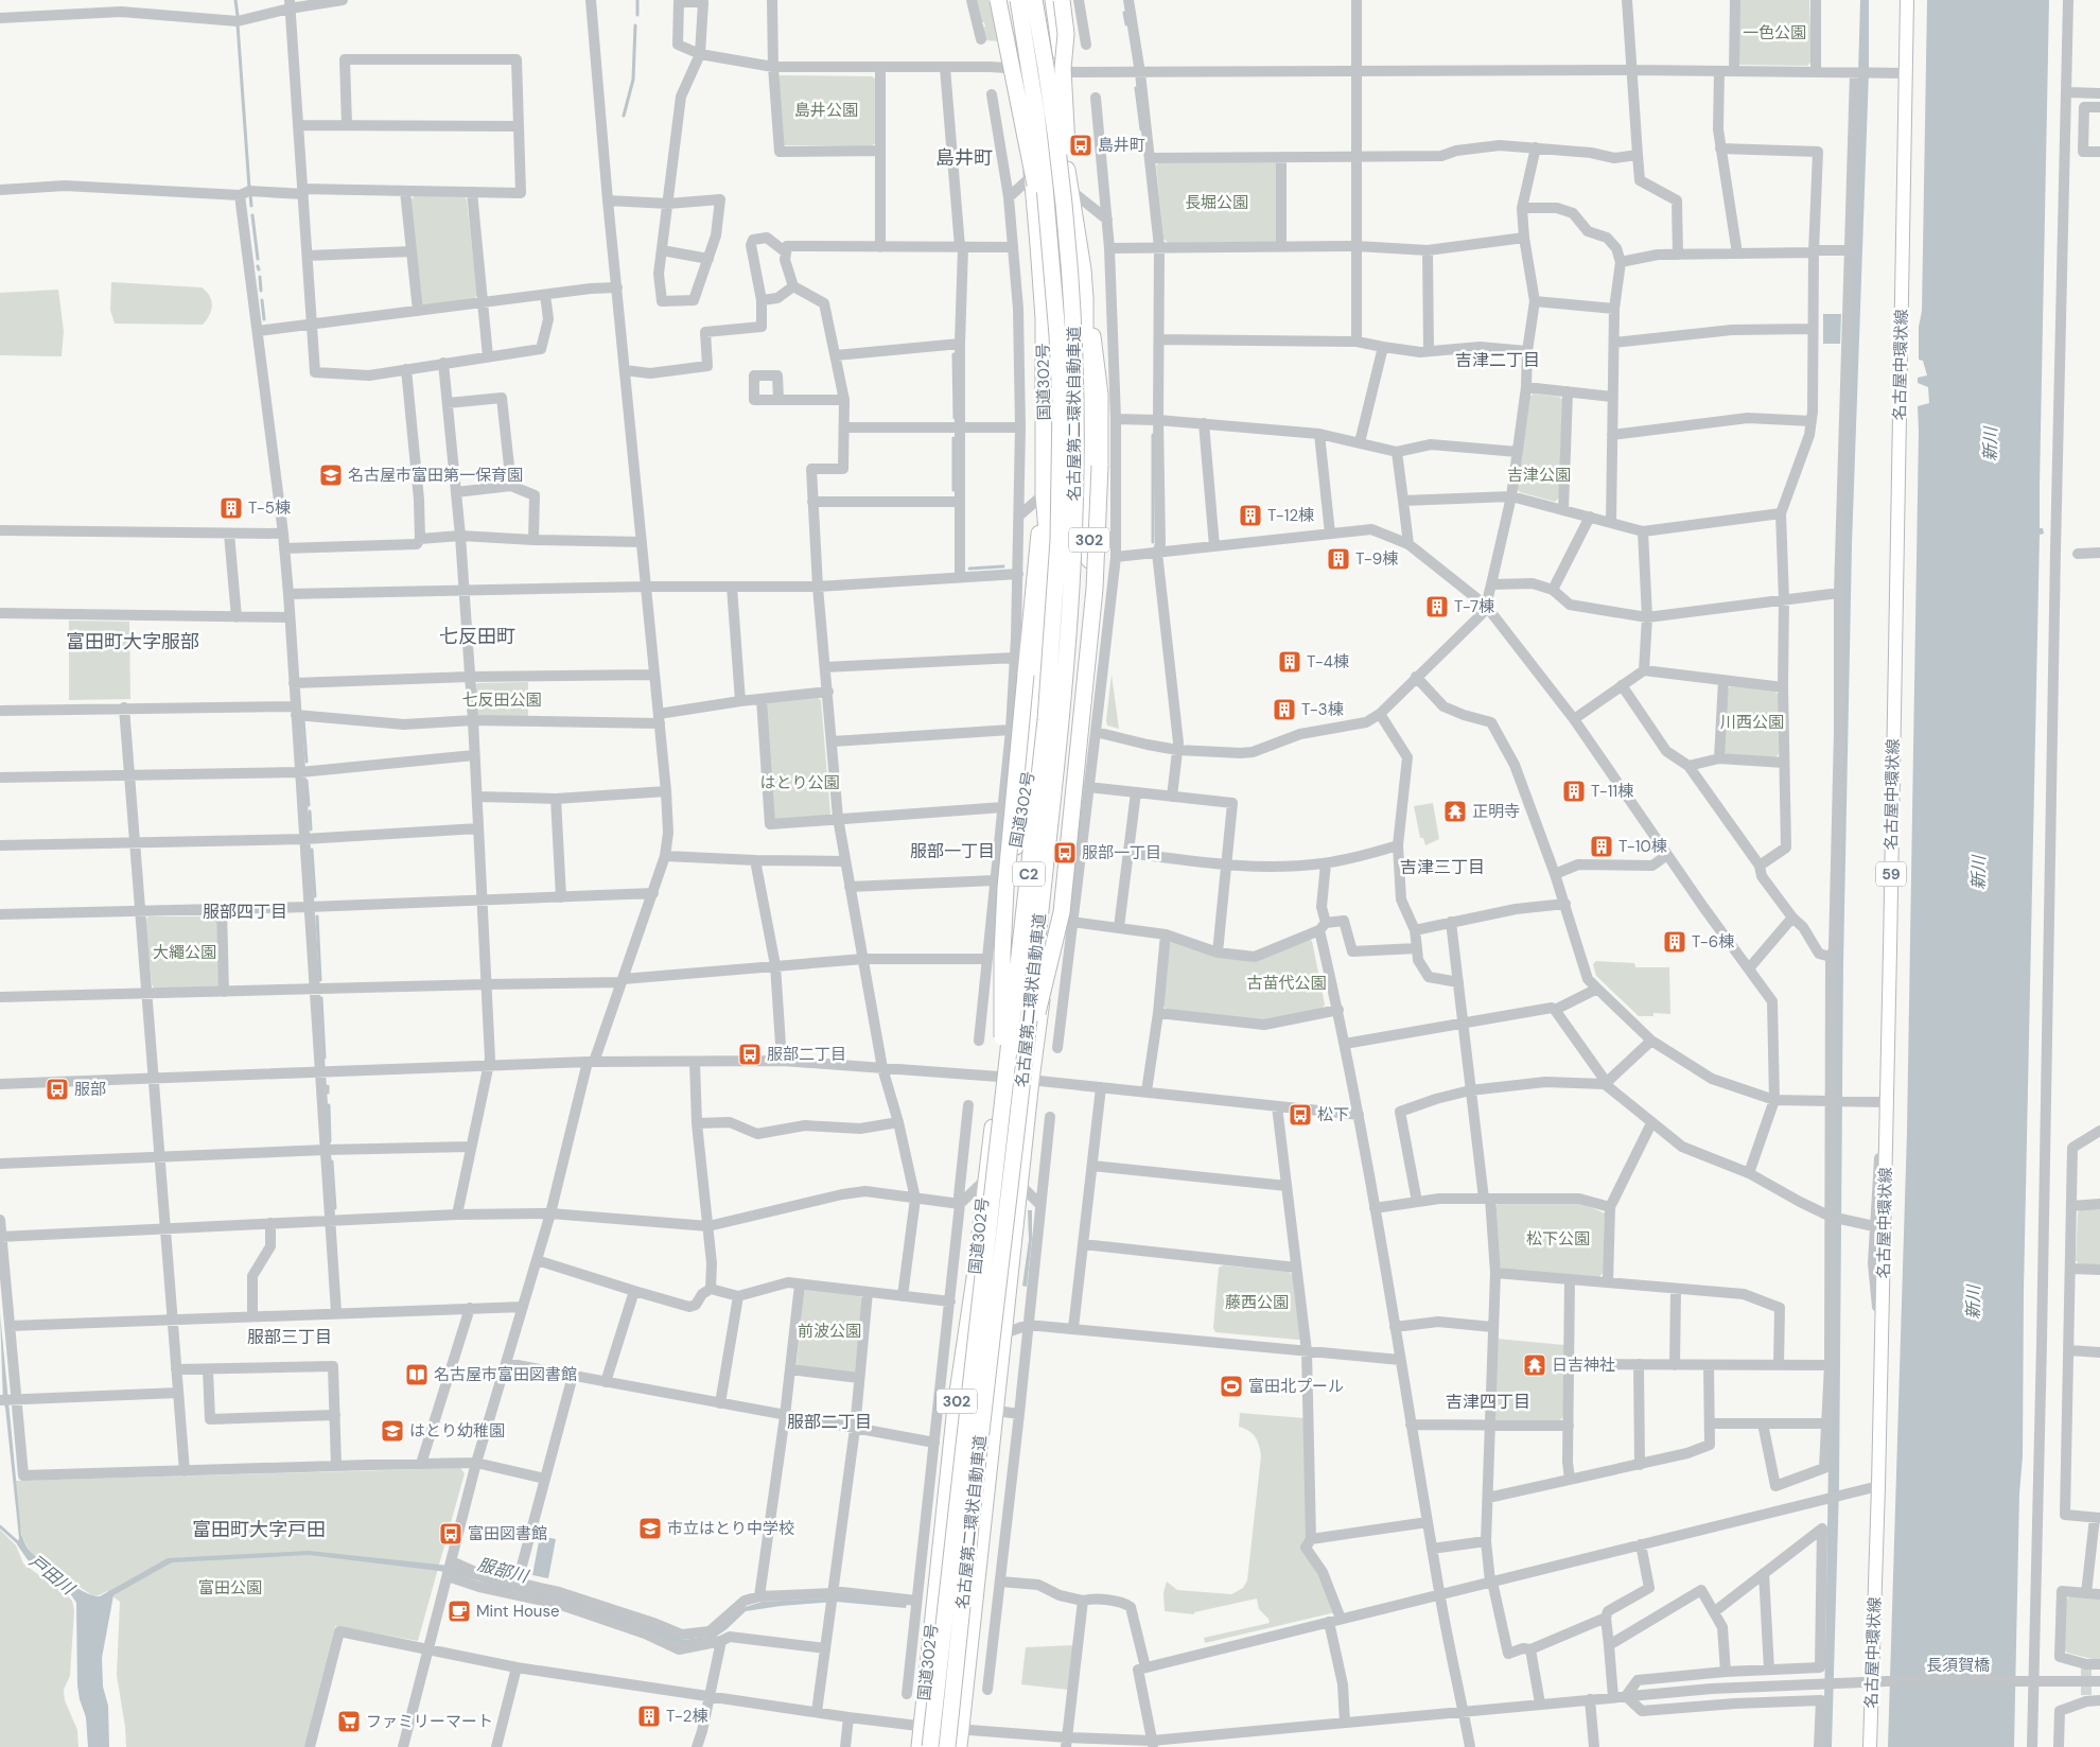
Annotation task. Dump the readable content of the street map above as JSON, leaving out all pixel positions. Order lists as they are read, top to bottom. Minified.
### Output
{"streets":{"highway":["国道302号","名古屋第二環状自動車道","302","C2"],"main road":["名古屋中環状線","59"],"street":["長須賀橋"]},"crossings":[["名古屋中環状線","長須賀橋"],["国道302号","長須賀橋"],["302","長須賀橋"]],"districts":["島井町","吉津二丁目","七反田町","富田町大字服部","服部一丁目","吉津三丁目","服部四丁目","服部三丁目","吉津四丁目","服部二丁目","富田町大字戸田"],"water":["新川","服部川","戸田川"],"parks":["一色公園","島井公園","長堀公園","吉津公園","七反田公園","川西公園","はとり公園","大繩公園","古苗代公園","松下公園","藤西公園","前波公園","富田公園"],"places":{"bus stop":["島井町","服部一丁目","服部二丁目","服部","松下","富田図書館"],"school or university":["名古屋市富田第一保育園","はとり幼稚園","市立はとり中学校"],"building":["T-5棟","T-12棟","T-9棟","T-7棟","T-4棟","T-3棟","T-11棟","T-10棟","T-6棟","T-2棟"],"temple":["正明寺","日吉神社"],"library":["名古屋市富田図書館"],"sports":["富田北プール"],"cafe":["Mint House"],"supermarket":["ファミリーマート"]}}
